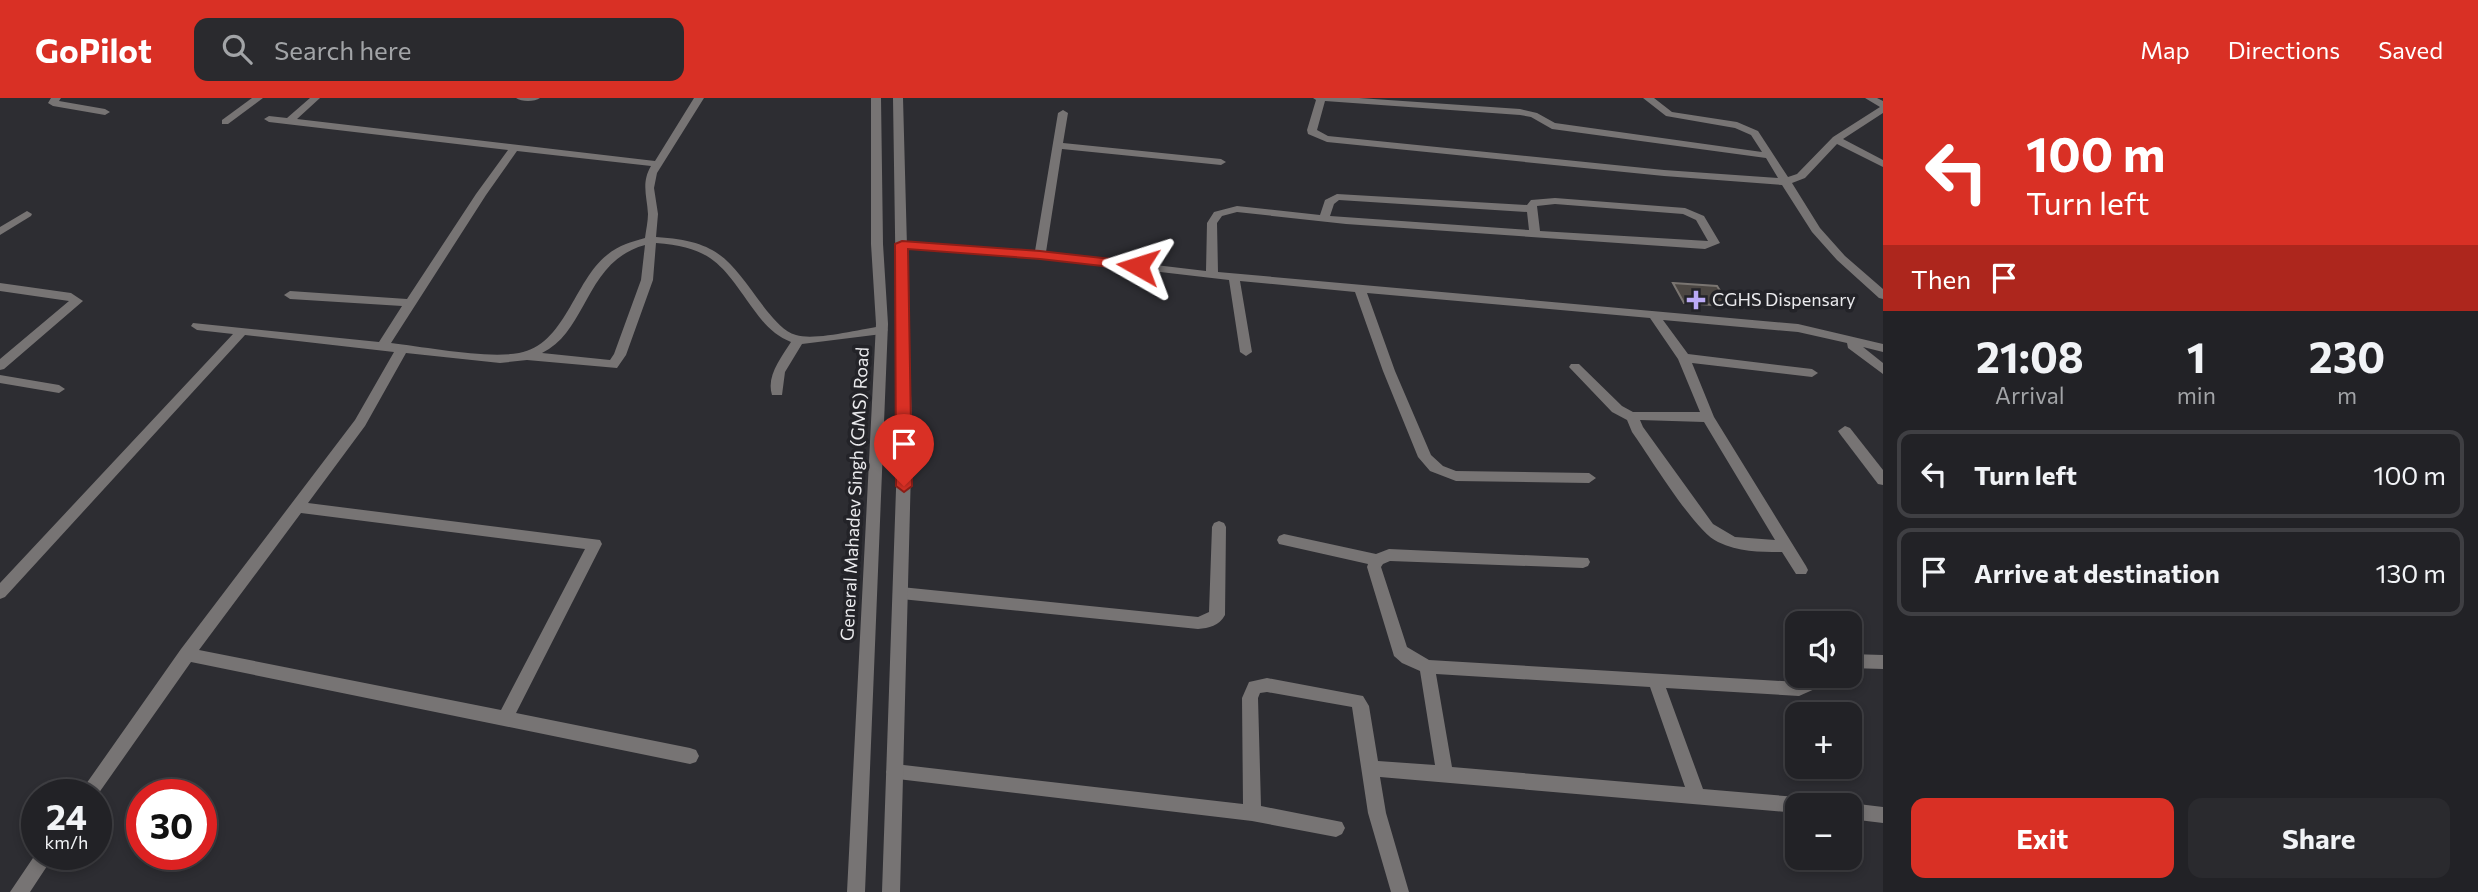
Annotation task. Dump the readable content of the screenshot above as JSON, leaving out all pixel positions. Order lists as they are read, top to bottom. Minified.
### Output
{"streets":{"street":["General Mahadev Singh (GMS) Road"]},"places":{"health":["CGHS Dispensary"]},"page":{"header":"GoPilot","search":"Search here","nav":["Map","Directions","Saved"],"turn":["100 m","Turn left"],"then":"Then","eta":["21:08","Arrival","1","min","230","m"],"list":[{"name":"Turn left","value":"100 m"},{"name":"Arrive at destination","value":"130 m"}],"map_buttons":["+","−"],"speed":"24 km/h","limit":"30","buttons":["Exit","Share"]}}
